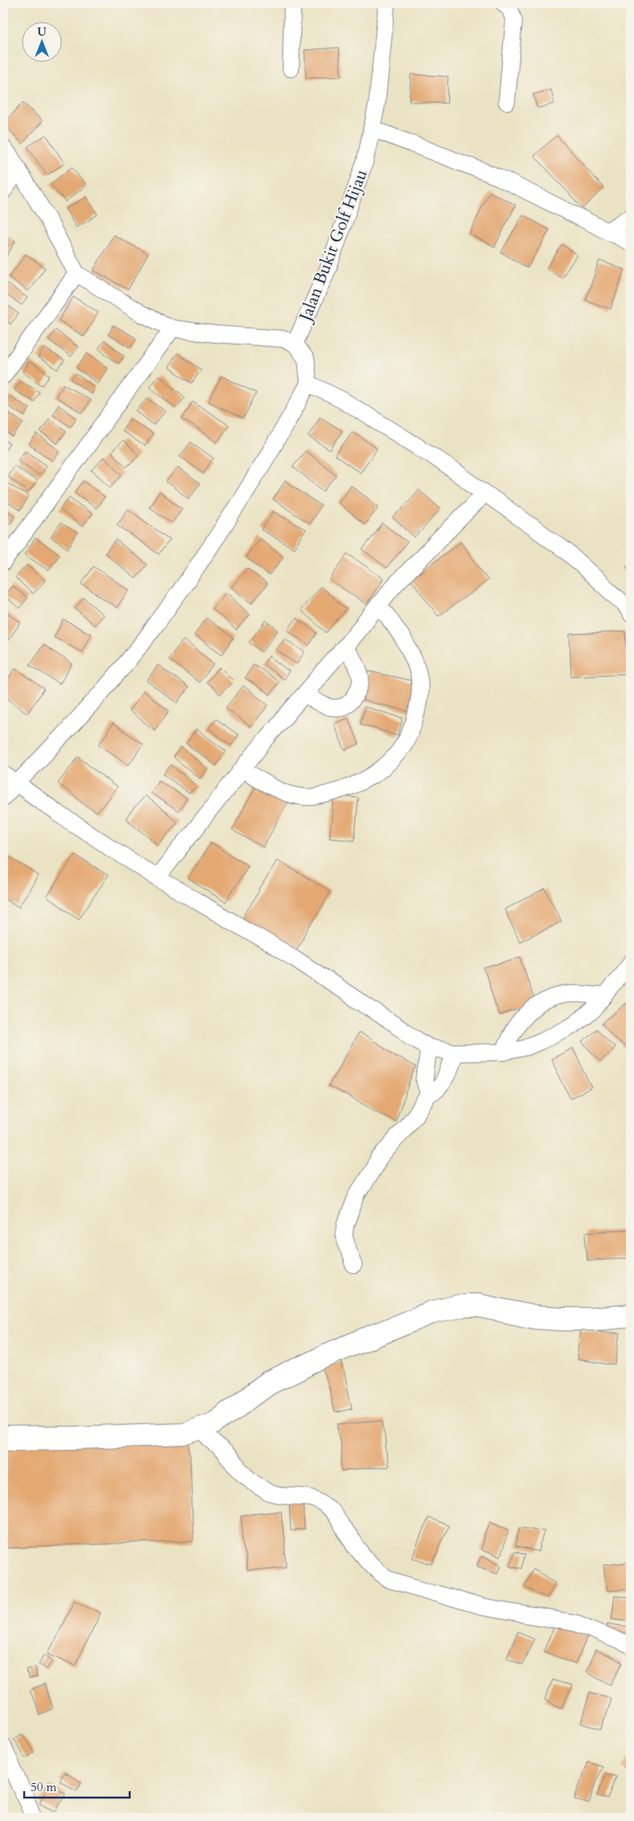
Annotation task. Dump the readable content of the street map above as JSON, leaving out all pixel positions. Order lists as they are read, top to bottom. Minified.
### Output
{"streets":{"street":["Jalan Bukit Golf Hijau"]},"scale_bar":"50 m","north":"top"}
